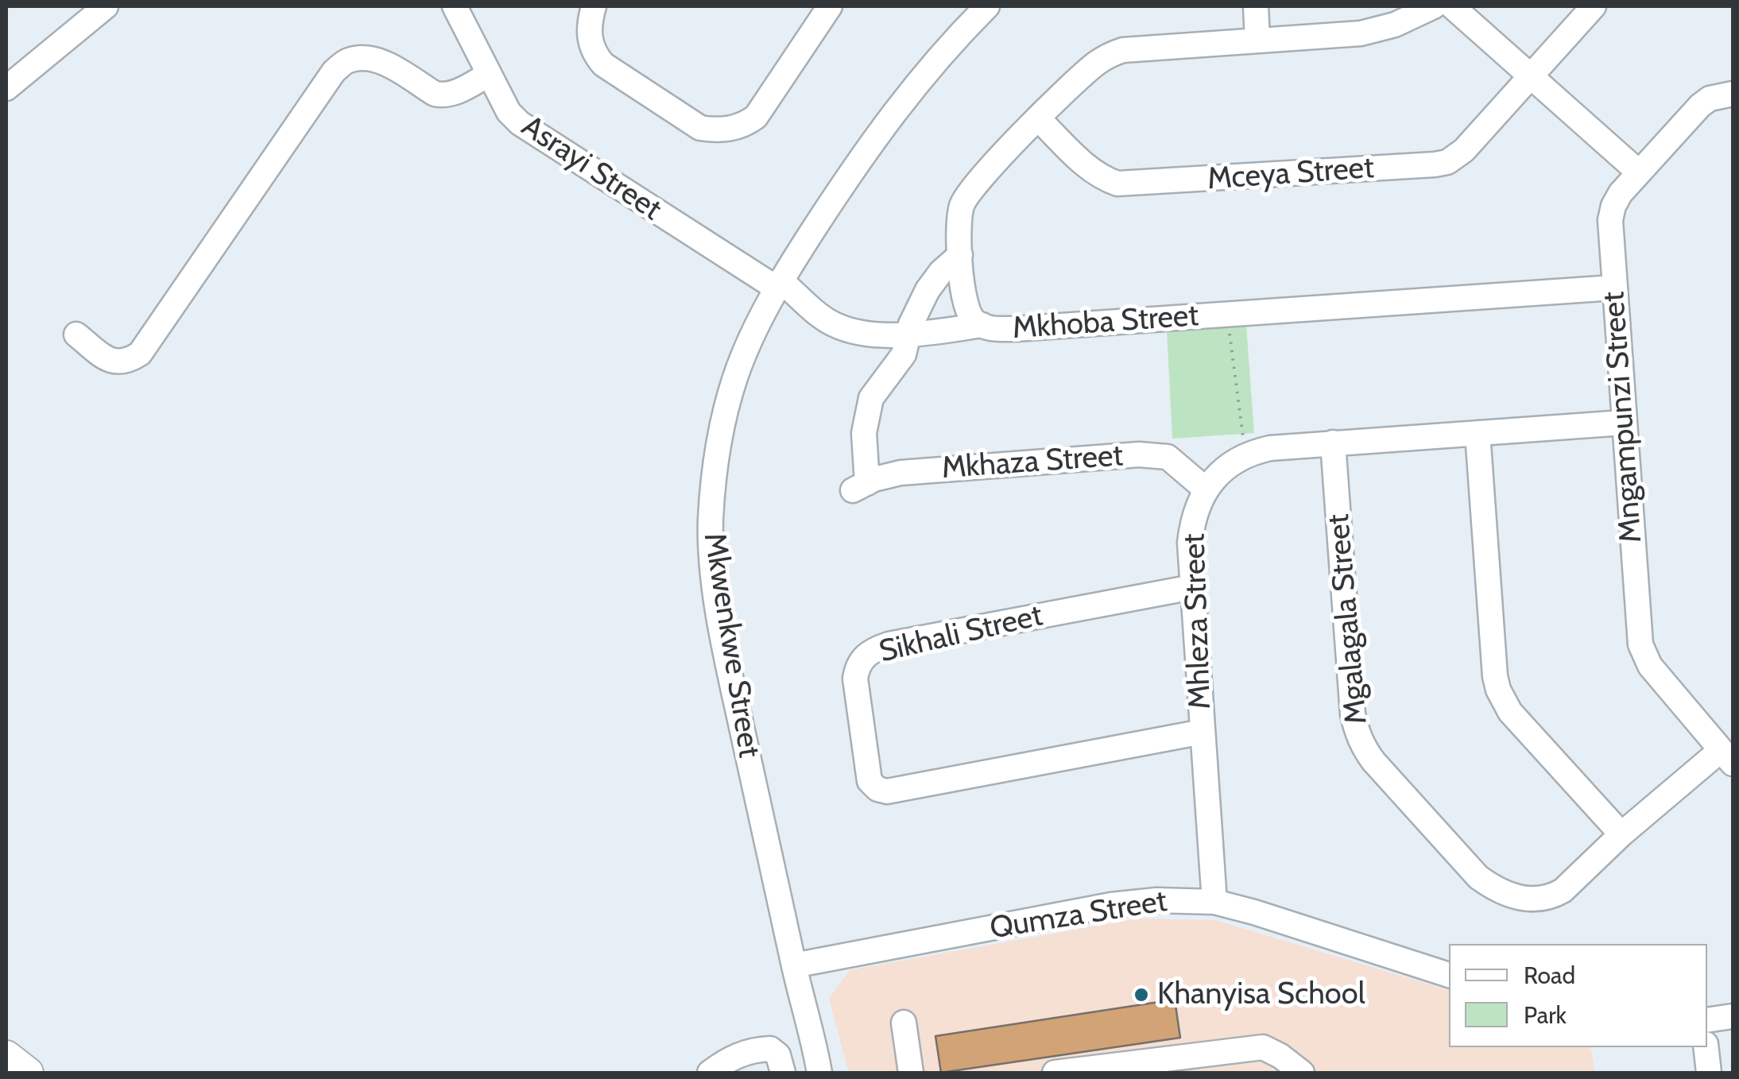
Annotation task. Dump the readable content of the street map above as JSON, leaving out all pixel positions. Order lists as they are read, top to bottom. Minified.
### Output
{"streets":{"street":["Asrayi Street","Mceya Street","Mkhoba Street","Mngampunzi Street","Mkhaza Street","Mgalagala Street","Mhleza Street","Sikhali Street","Mkwenkwe Street","Qumza Street"]},"crossings":[["Asrayi Street","Mkhoba Street"],["Asrayi Street","Mkhaza Street"],["Asrayi Street","Mkwenkwe Street"],["Mceya Street","Mkhoba Street"],["Mkhoba Street","Mngampunzi Street"],["Mngampunzi Street","Mgalagala Street"],["Mngampunzi Street","Mhleza Street"],["Mkhaza Street","Mhleza Street"],["Mgalagala Street","Mhleza Street"],["Mhleza Street","Sikhali Street"],["Mhleza Street","Qumza Street"],["Mkwenkwe Street","Qumza Street"]],"places":["Khanyisa School"],"legend":["Road","Park"]}
